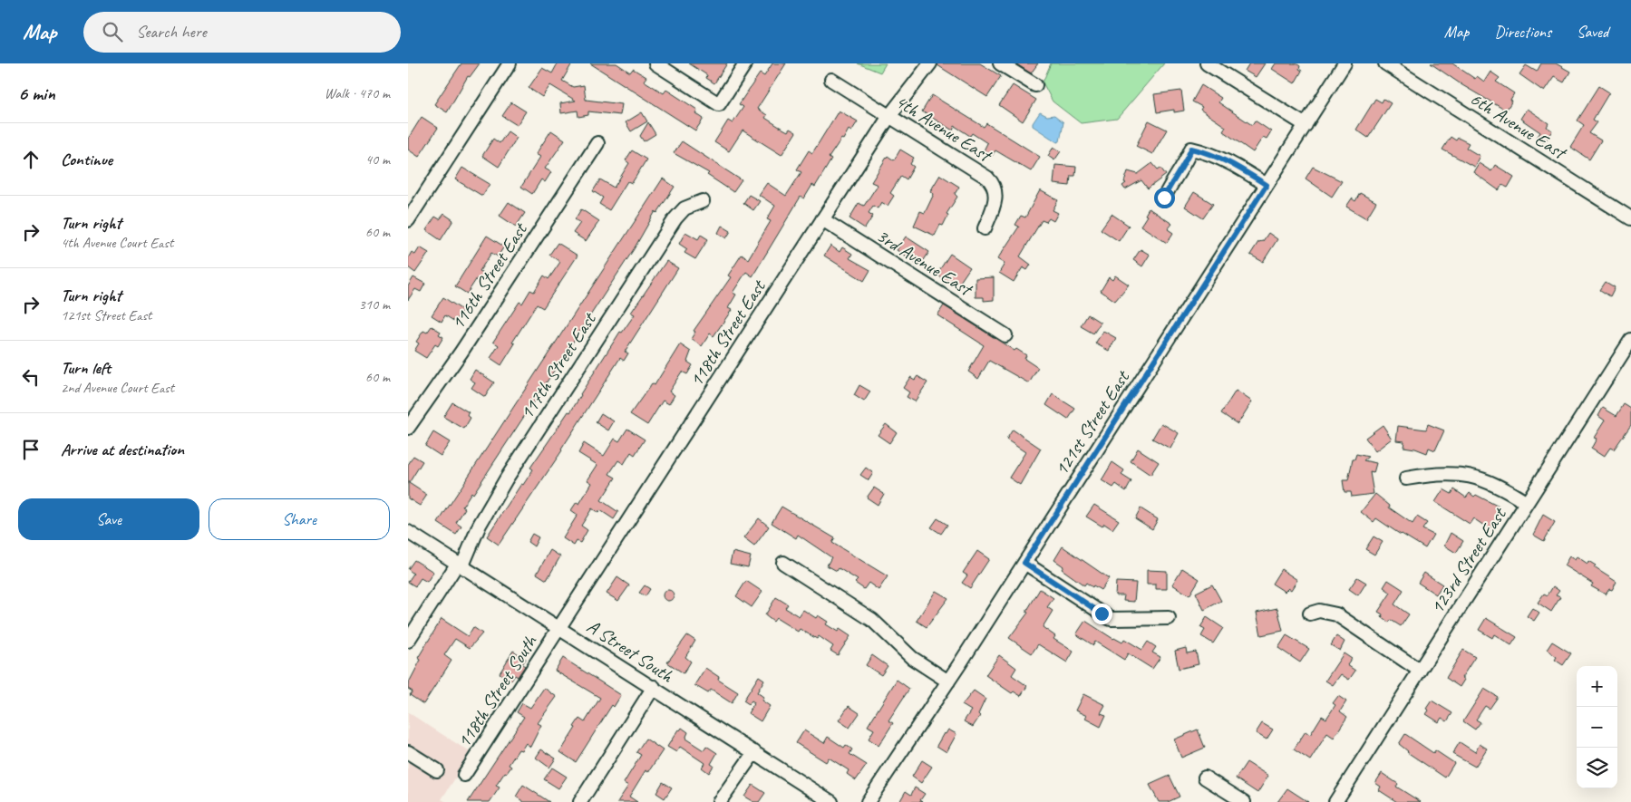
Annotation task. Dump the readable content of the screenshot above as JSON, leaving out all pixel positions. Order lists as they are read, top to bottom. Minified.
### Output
{"streets":{"street":["6th Avenue East","4th Avenue East","3rd Avenue East","116th Street East","118th Street East","117th Street East","121st Street East","123rd Street East","A Street South","118th Street South"]},"crossings":[["4th Avenue East","118th Street East"],["3rd Avenue East","118th Street East"],["118th Street East","A Street South"],["118th Street East","118th Street South"],["117th Street East","A Street South"],["A Street South","118th Street South"]],"page":{"header":"Map","search":"Search here","nav":["Map","Directions","Saved"],"heading":["6 min","Walk · 470 m"],"list":[["Continue","40 m"],["Turn right","4th Avenue Court East","60 m"],["Turn right","121st Street East","310 m"],["Turn left","2nd Avenue Court East","60 m"],"Arrive at destination"],"buttons":["Save","Share"],"map_buttons":["+","−"]}}
